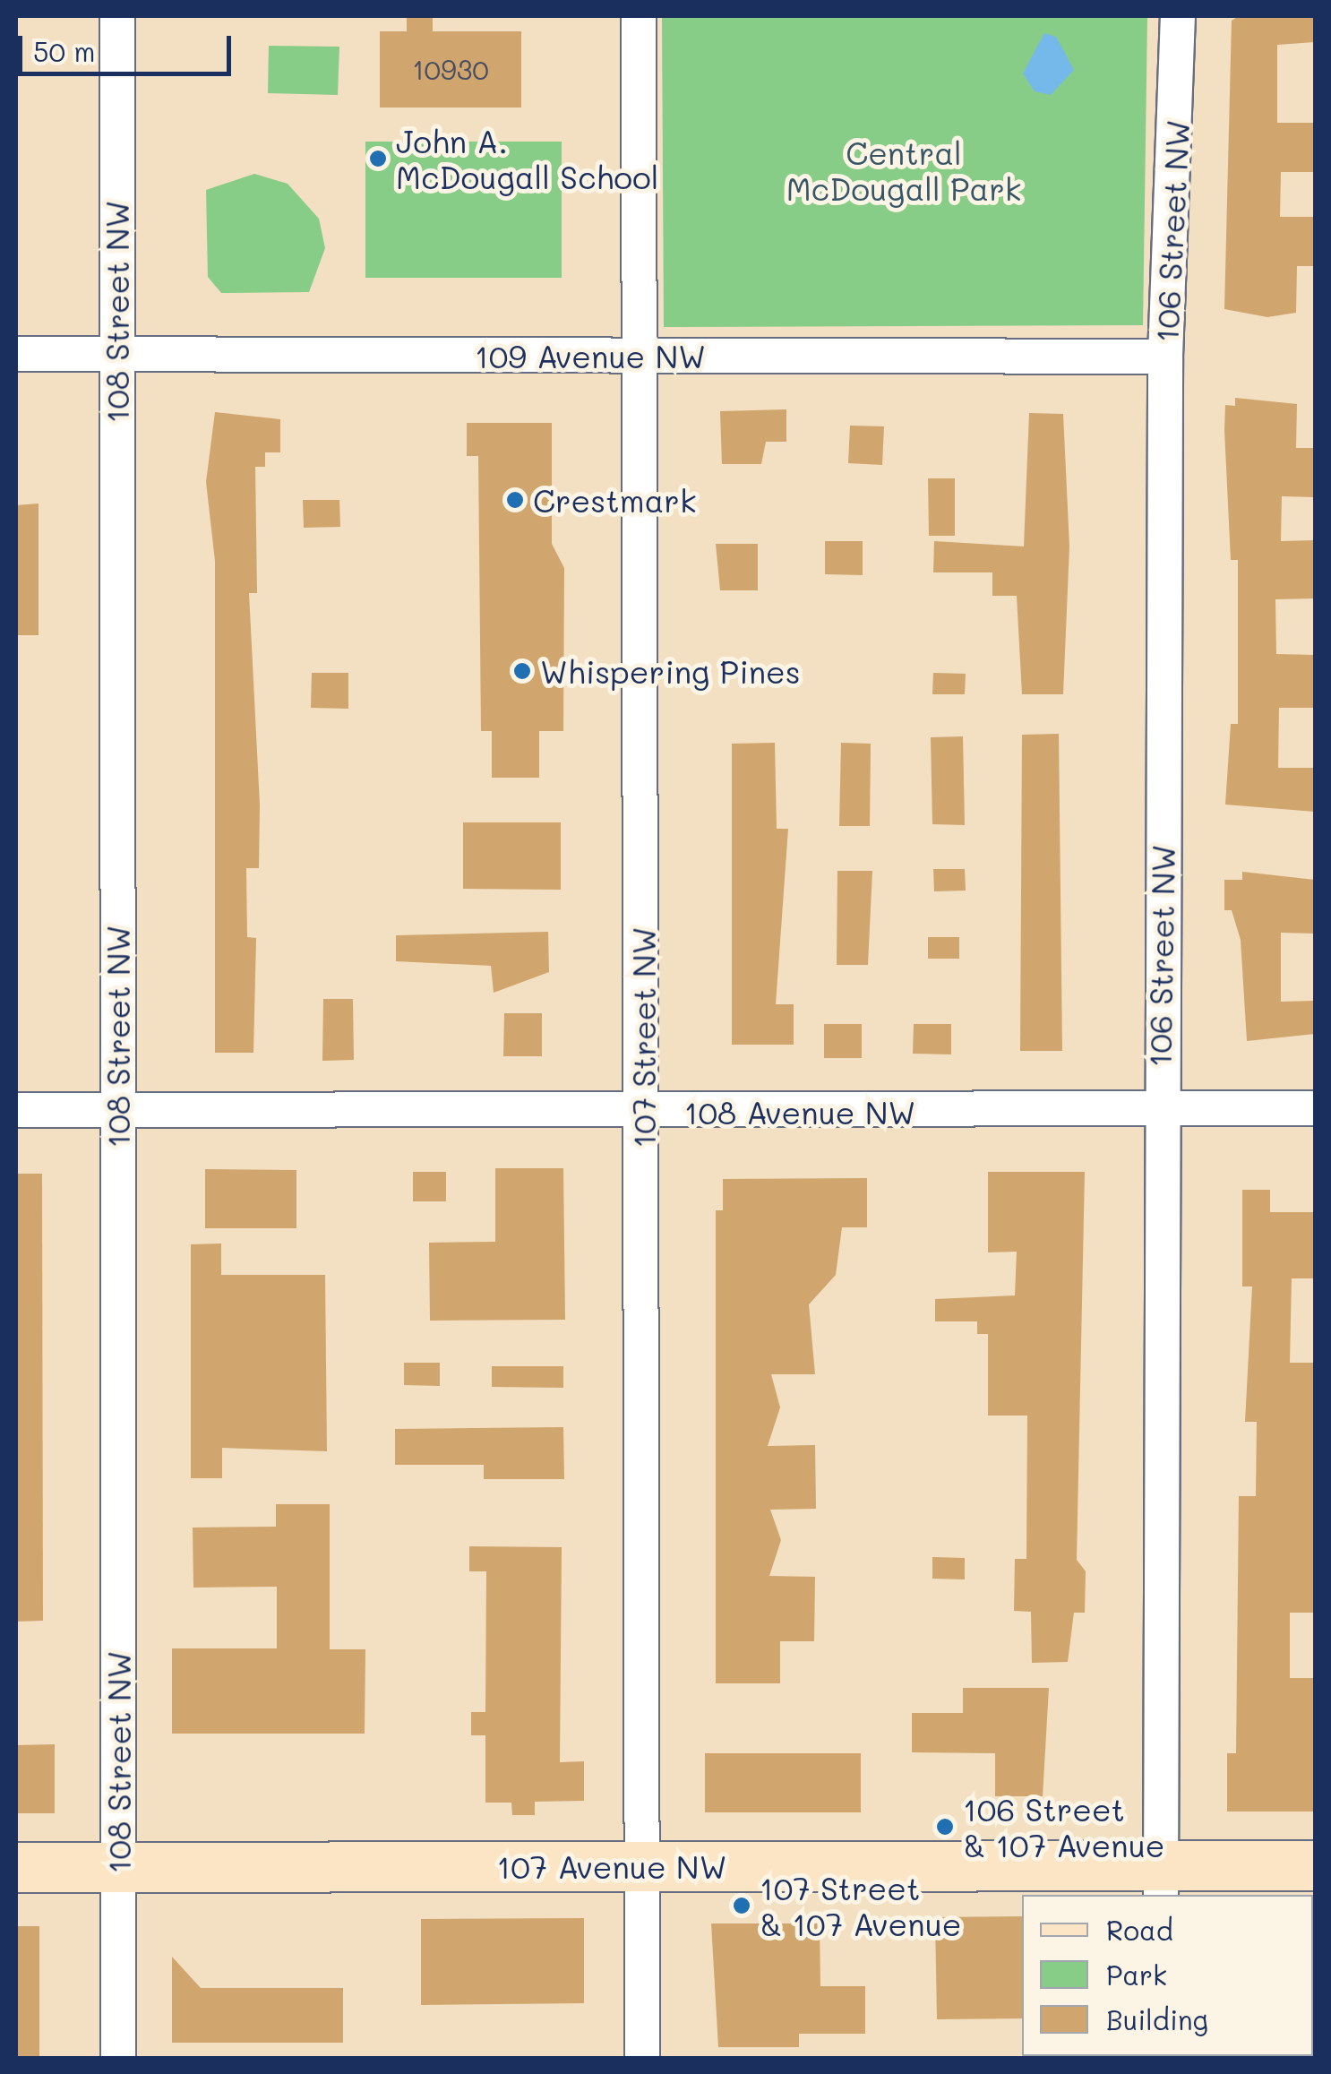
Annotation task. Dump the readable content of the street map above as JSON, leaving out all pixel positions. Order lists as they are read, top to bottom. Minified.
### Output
{"streets":{"main road":["107 Avenue NW"],"street":["106 Street NW","108 Street NW","109 Avenue NW","107 Street NW","108 Avenue NW"]},"crossings":[["106 Street NW","109 Avenue NW"],["106 Street NW","108 Avenue NW"],["106 Street NW","107 Avenue NW"],["108 Street NW","109 Avenue NW"],["108 Street NW","108 Avenue NW"],["108 Street NW","107 Avenue NW"],["109 Avenue NW","107 Street NW"],["107 Street NW","108 Avenue NW"],["107 Street NW","107 Avenue NW"]],"parks":["Central McDougall Park"],"places":["John A. McDougall School","Crestmark","Whispering Pines","106 Street & 107 Avenue","107 Street & 107 Avenue"],"house_numbers":["10930"],"legend":["Road","Park","Building"],"scale_bar":"50 m"}
